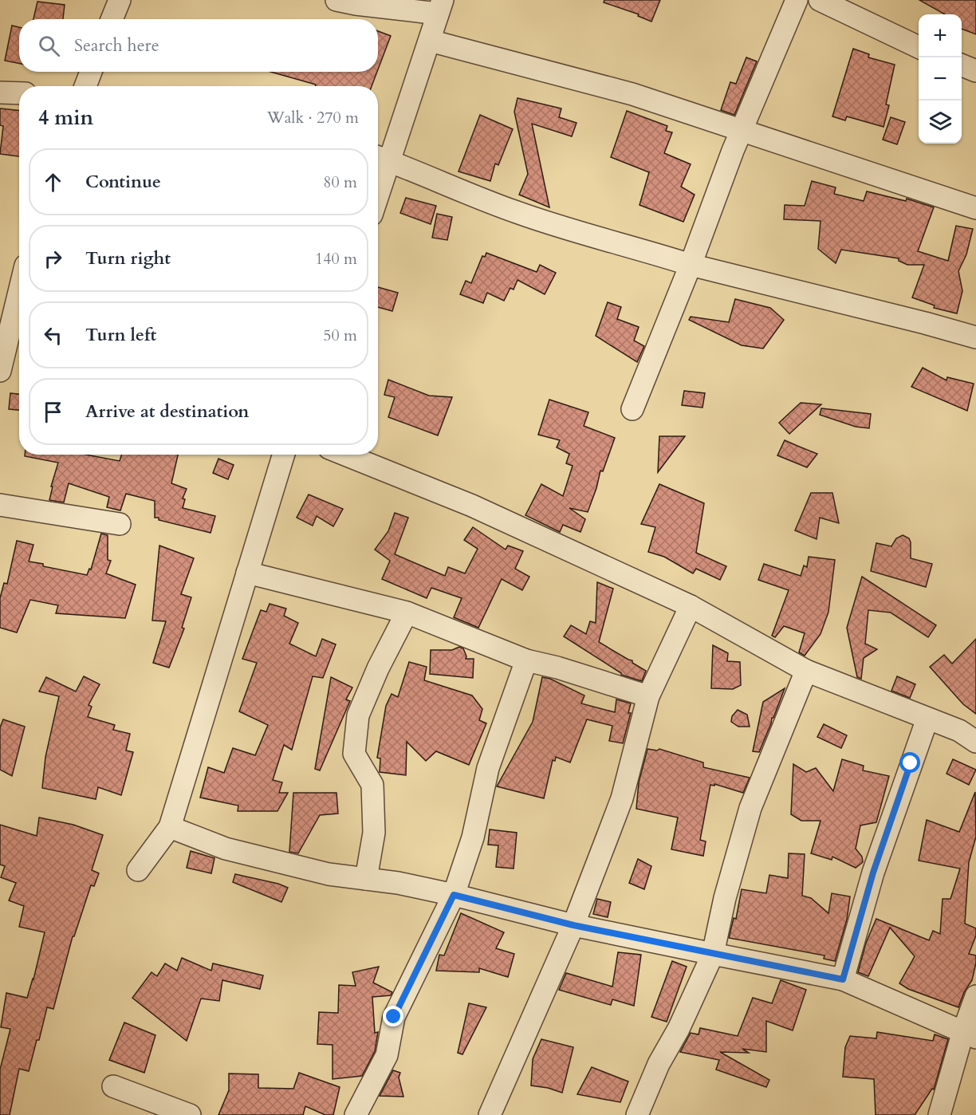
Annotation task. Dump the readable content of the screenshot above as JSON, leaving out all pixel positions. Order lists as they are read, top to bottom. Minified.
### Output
{"page":{"map_buttons":["+","−"],"search":"Search here","heading":["4 min","Walk · 270 m"],"list":[["Continue","80 m"],["Turn right","140 m"],["Turn left","50 m"],"Arrive at destination"]}}
